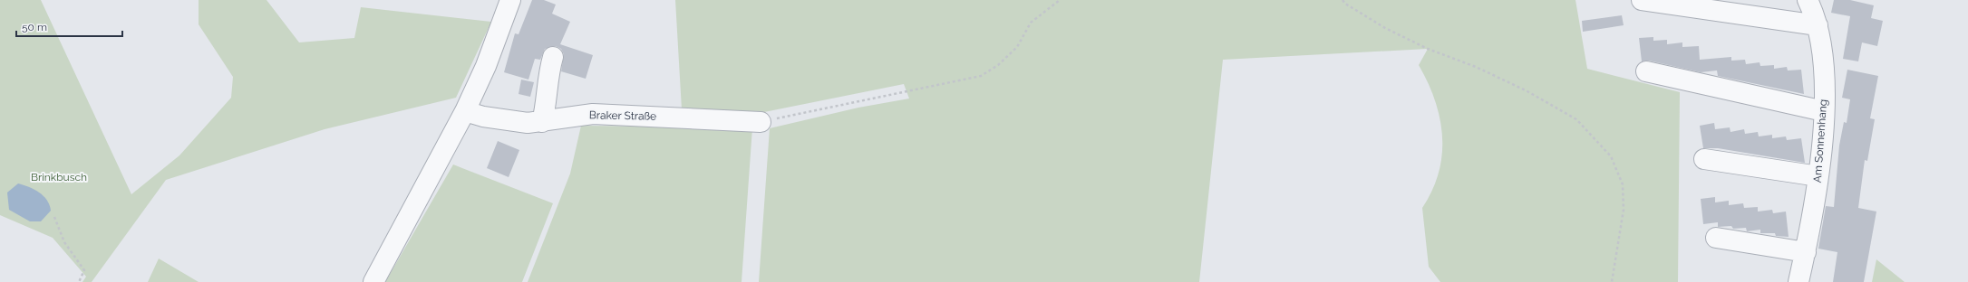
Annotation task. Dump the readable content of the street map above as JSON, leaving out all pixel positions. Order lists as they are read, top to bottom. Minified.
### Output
{"streets":{"street":["Braker Straße","Am Sonnenhang"]},"parks":["Brinkbusch"],"scale_bar":"50 m"}
